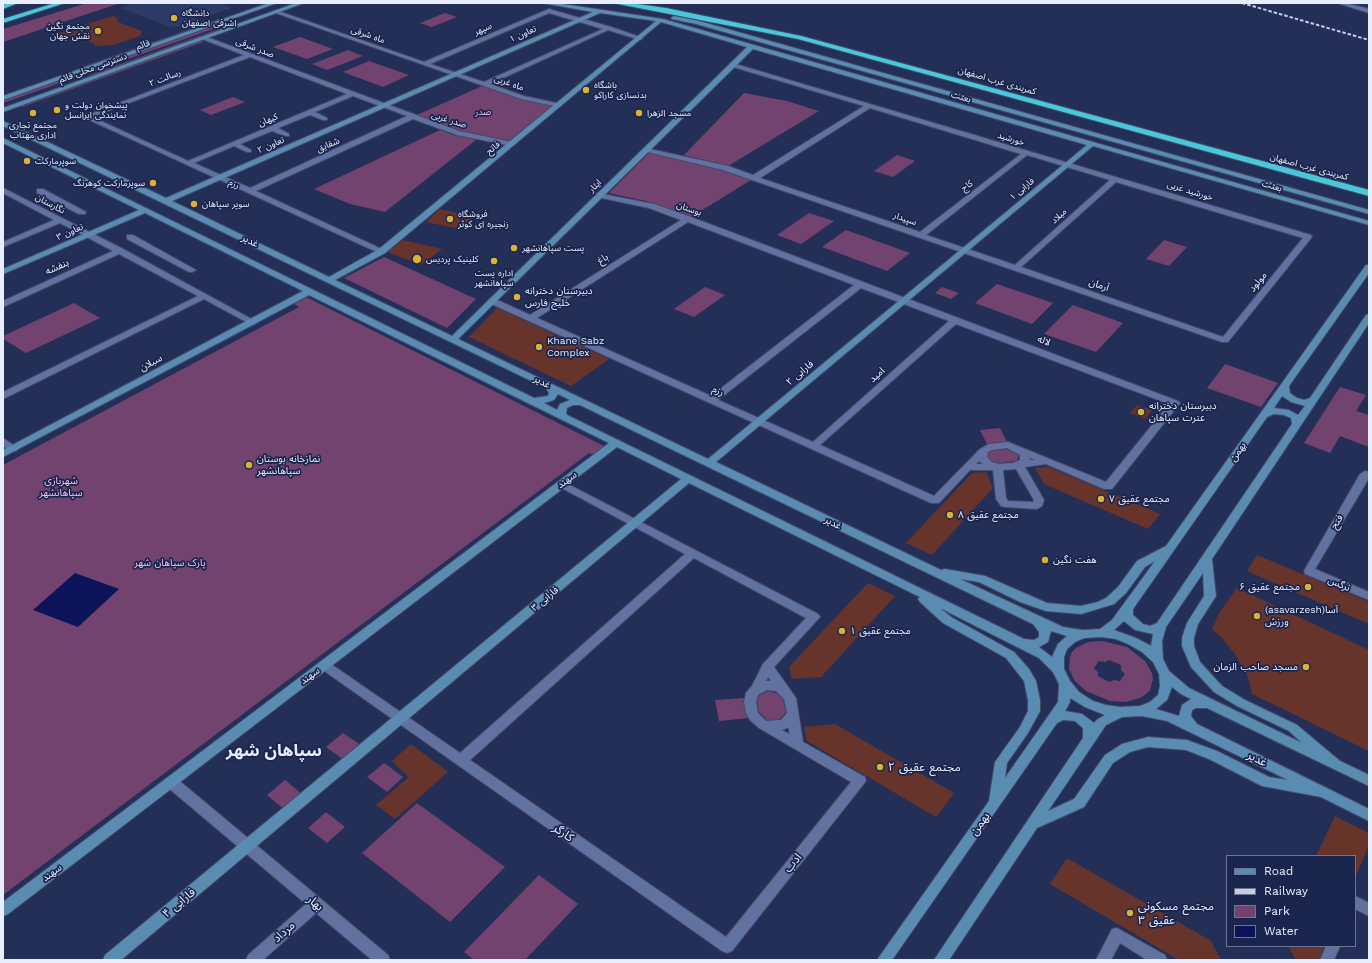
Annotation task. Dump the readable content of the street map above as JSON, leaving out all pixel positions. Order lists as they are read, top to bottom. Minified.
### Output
{"streets":{"highway":["کمربندی غرب اصفهان"],"main road":["تعاون ۱","قائم","دسترسی محلی قائم","بعثت","تعاون ۲","فاتح","ایثار","فارابی ۱","تعاون ۳","غدیر","سبلان","فارابی ۲","بهمن","سهند","فارابی ۳","فارابی ۴"],"street":["سپهر","ماه شرقی","صدر شرقی","رسالت ۲","ماه غربی","کیهان","صدر غربی","خورشید","شقایق","رزم","کاج","خورشید غربی","نگارستان","بوستان","میلاد","سپیدار","باغ","بنفشه","مولود","آرمان","لاله","امید","فتح","نرگس","کارگر","ادب","بهار","مرداد"]},"crossings":[["سپهر","تعاون ۱"],["سپهر","ماه شرقی"],["تعاون ۱","ماه شرقی"],["تعاون ۱","صدر شرقی"],["تعاون ۱","ماه غربی"],["تعاون ۱","بعثت"],["تعاون ۱","صدر غربی"],["تعاون ۱","تعاون ۲"],["ماه شرقی","قائم"],["ماه شرقی","دسترسی محلی قائم"],["ماه شرقی","ماه غربی"],["قائم","دسترسی محلی قائم"],["صدر شرقی","دسترسی محلی قائم"],["صدر شرقی","رسالت ۲"],["صدر شرقی","کیهان"],["صدر شرقی","صدر غربی"],["صدر شرقی","تعاون ۲"],["رسالت ۲","رزم"],["ماه غربی","فاتح"],["بعثت","فاتح"],["بعثت","ایثار"],["بعثت","فارابی ۱"],["کیهان","رزم"],["صدر غربی","تعاون ۲"],["صدر غربی","شقایق"],["صدر غربی","فاتح"],["خورشید","ایثار"],["خورشید","کاج"],["خورشید","فارابی ۱"],["خورشید","خورشید غربی"],["تعاون ۲","رزم"],["تعاون ۲","غدیر"],["شقایق","رزم"],["فاتح","رزم"],["فاتح","غدیر"],["رزم","ایثار"],["رزم","باغ"],["رزم","فارابی ۲"],["رزم","امید"],["ایثار","بوستان"],["ایثار","سپیدار"],["ایثار","غدیر"],["کاج","سپیدار"],["فارابی ۱","خورشید غربی"],["فارابی ۱","سپیدار"],["فارابی ۱","آرمان"],["فارابی ۱","لاله"],["فارابی ۱","فارابی ۲"],["خورشید غربی","میلاد"],["خورشید غربی","مولود"],["نگارستان","تعاون ۳"],["نگارستان","بنفشه"],["نگارستان","سبلان"],["بوستان","باغ"],["بوستان","لاله"],["میلاد","آرمان"],["سپیدار","آرمان"],["تعاون ۳","غدیر"],["غدیر","سبلان"],["غدیر","فارابی ۲"],["غدیر","بهمن"],["غدیر","سهند"],["غدیر","فارابی ۳"],["مولود","آرمان"],["لاله","فارابی ۲"],["لاله","امید"],["سهند","کارگر"],["سهند","بهار"],["فتح","نرگس"],["فارابی ۳","کارگر"],["فارابی ۳","فارابی ۴"],["فارابی ۳","بهار"],["کارگر","ادب"],["فارابی ۴","بهار"],["بهار","مرداد"]],"districts":["سپاهان شهر"],"parks":["صدر","شهربازی سپاهانشهر","پارک سپاهان شهر"],"places":["دانشگاه اشرفی اصفهان","مجتمع نگین نقش جهان","باشگاه بدنسازی کاراکو","پیشخوان دولت و نمایندگی ایرانسل","مجتمع تجاری اداری مهتاب","مسجد الزهرا","سوپرمارکت","سوپرمارکت کوهرنگ","سوپر سپاهان","فروشگاه زنجیره ای کوثر","پست سپاهانشهر","کلینیک پردیس","اداره پست سپاهانشهر","دبیرستان دخترانه خلیج فارس","Khane Sabz Complex","دبیرستان دخترانه عترت سپاهان","نمازخانه بوستان سپاهانشهر","مجتمع عقیق ۷","مجتمع عقیق ۸","هفت نگین","مجتمع عقیق ۶","(asavarzesh)آسا ورزش","مجتمع عقیق ۱","مسجد صاحب الزمان","مجتمع عقیق ۲","مجتمع مسکونی عقیق ۳"],"legend":["Road","Railway","Park","Water"]}
